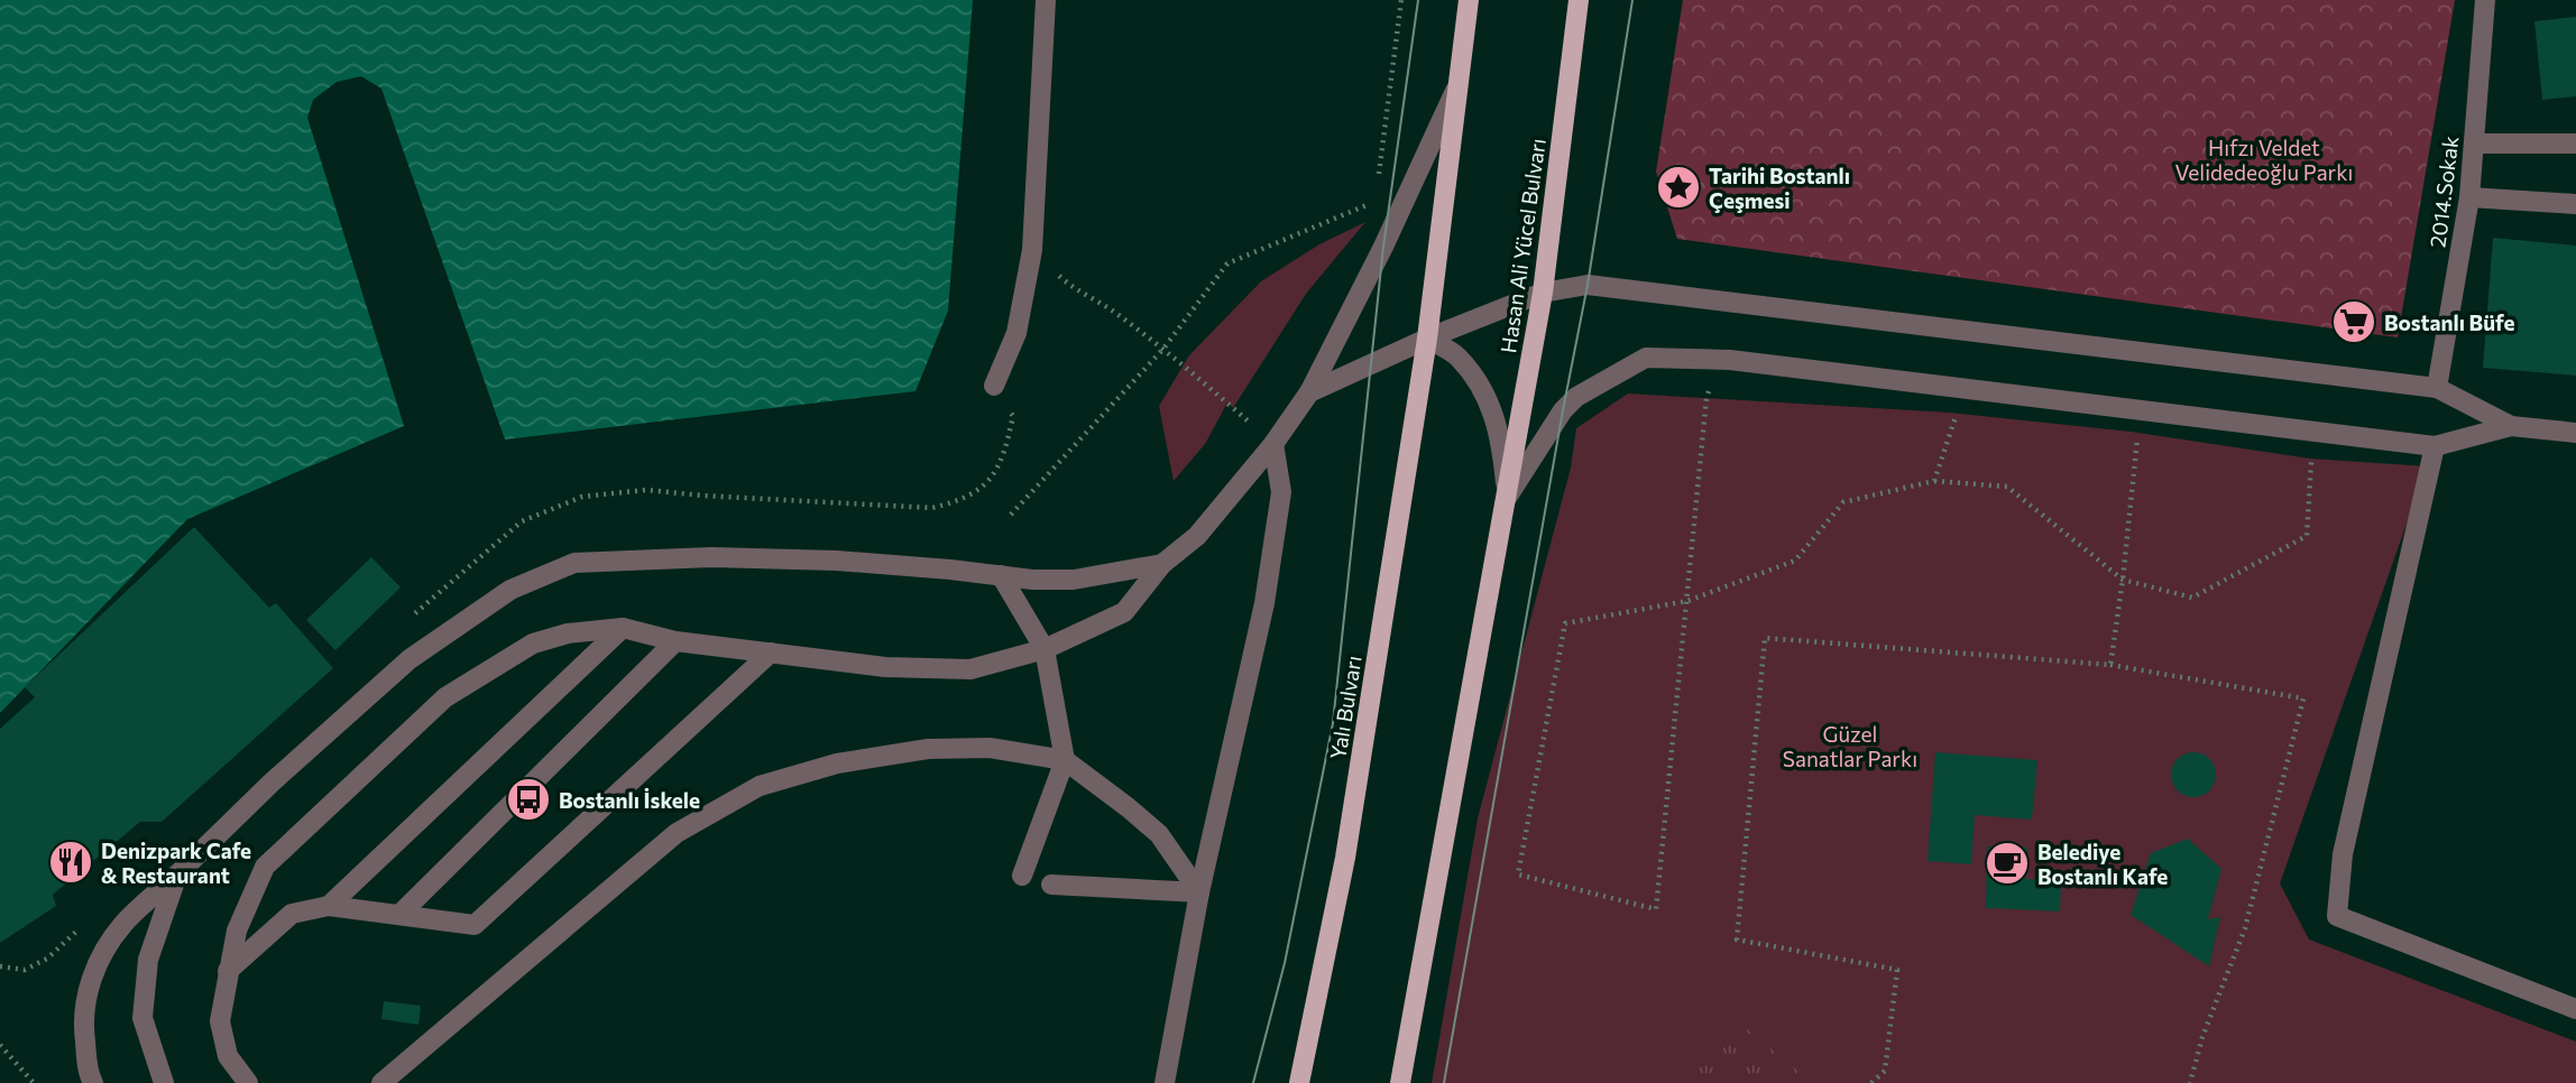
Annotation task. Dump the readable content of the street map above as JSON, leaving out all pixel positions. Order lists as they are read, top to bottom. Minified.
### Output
{"streets":{"main road":["Hasan Ali Yücel Bulvarı","Yalı Bulvarı"],"street":["2014.Sokak"]},"parks":["Hıfzı Veldet Velidedeoğlu Parkı","Güzel Sanatlar Parkı"],"places":{"place":["Tarihi Bostanlı Çeşmesi"],"supermarket":["Bostanlı Büfe"],"bus stop":["Bostanlı İskele"],"restaurant":["Denizpark Cafe & Restaurant"],"cafe":["Belediye Bostanlı Kafe"]}}
